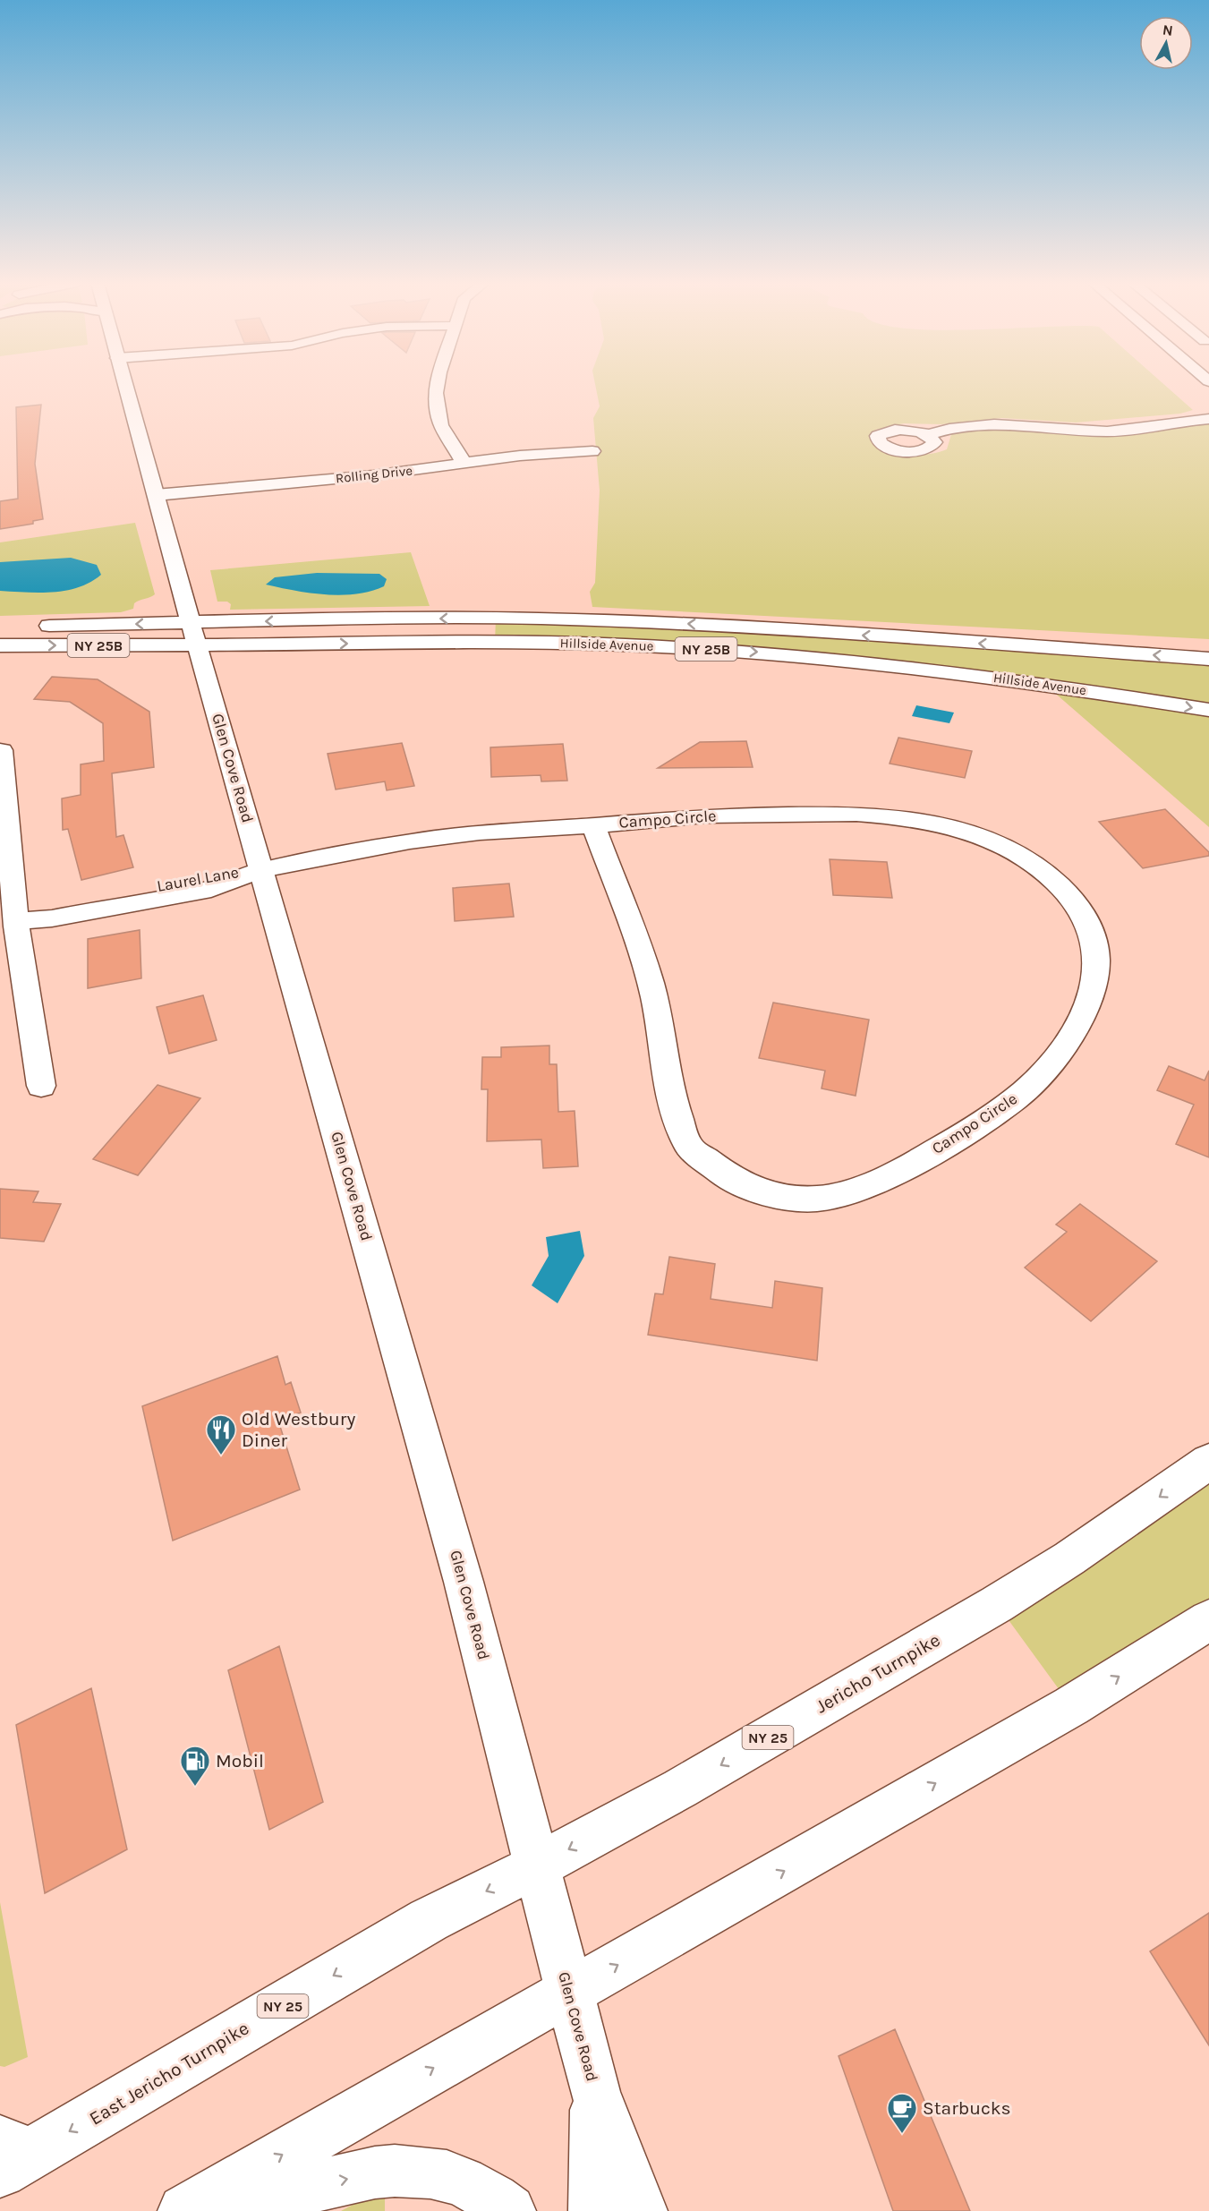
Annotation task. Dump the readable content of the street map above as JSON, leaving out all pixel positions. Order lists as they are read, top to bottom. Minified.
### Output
{"streets":{"main road":["Rolling Drive","Hillside Avenue","NY 25B","Glen Cove Road","Campo Circle","Laurel Lane","Jericho Turnpike","NY 25","East Jericho Turnpike"]},"crossings":[["Rolling Drive","Glen Cove Road"],["Hillside Avenue","Glen Cove Road"],["Glen Cove Road","Campo Circle"],["Glen Cove Road","Laurel Lane"],["Glen Cove Road","Jericho Turnpike"],["Glen Cove Road","East Jericho Turnpike"],["Campo Circle","Laurel Lane"],["Jericho Turnpike","East Jericho Turnpike"]],"places":{"restaurant":["Old Westbury Diner"],"fuel station":["Mobil"],"cafe":["Starbucks"]},"north":"top"}
